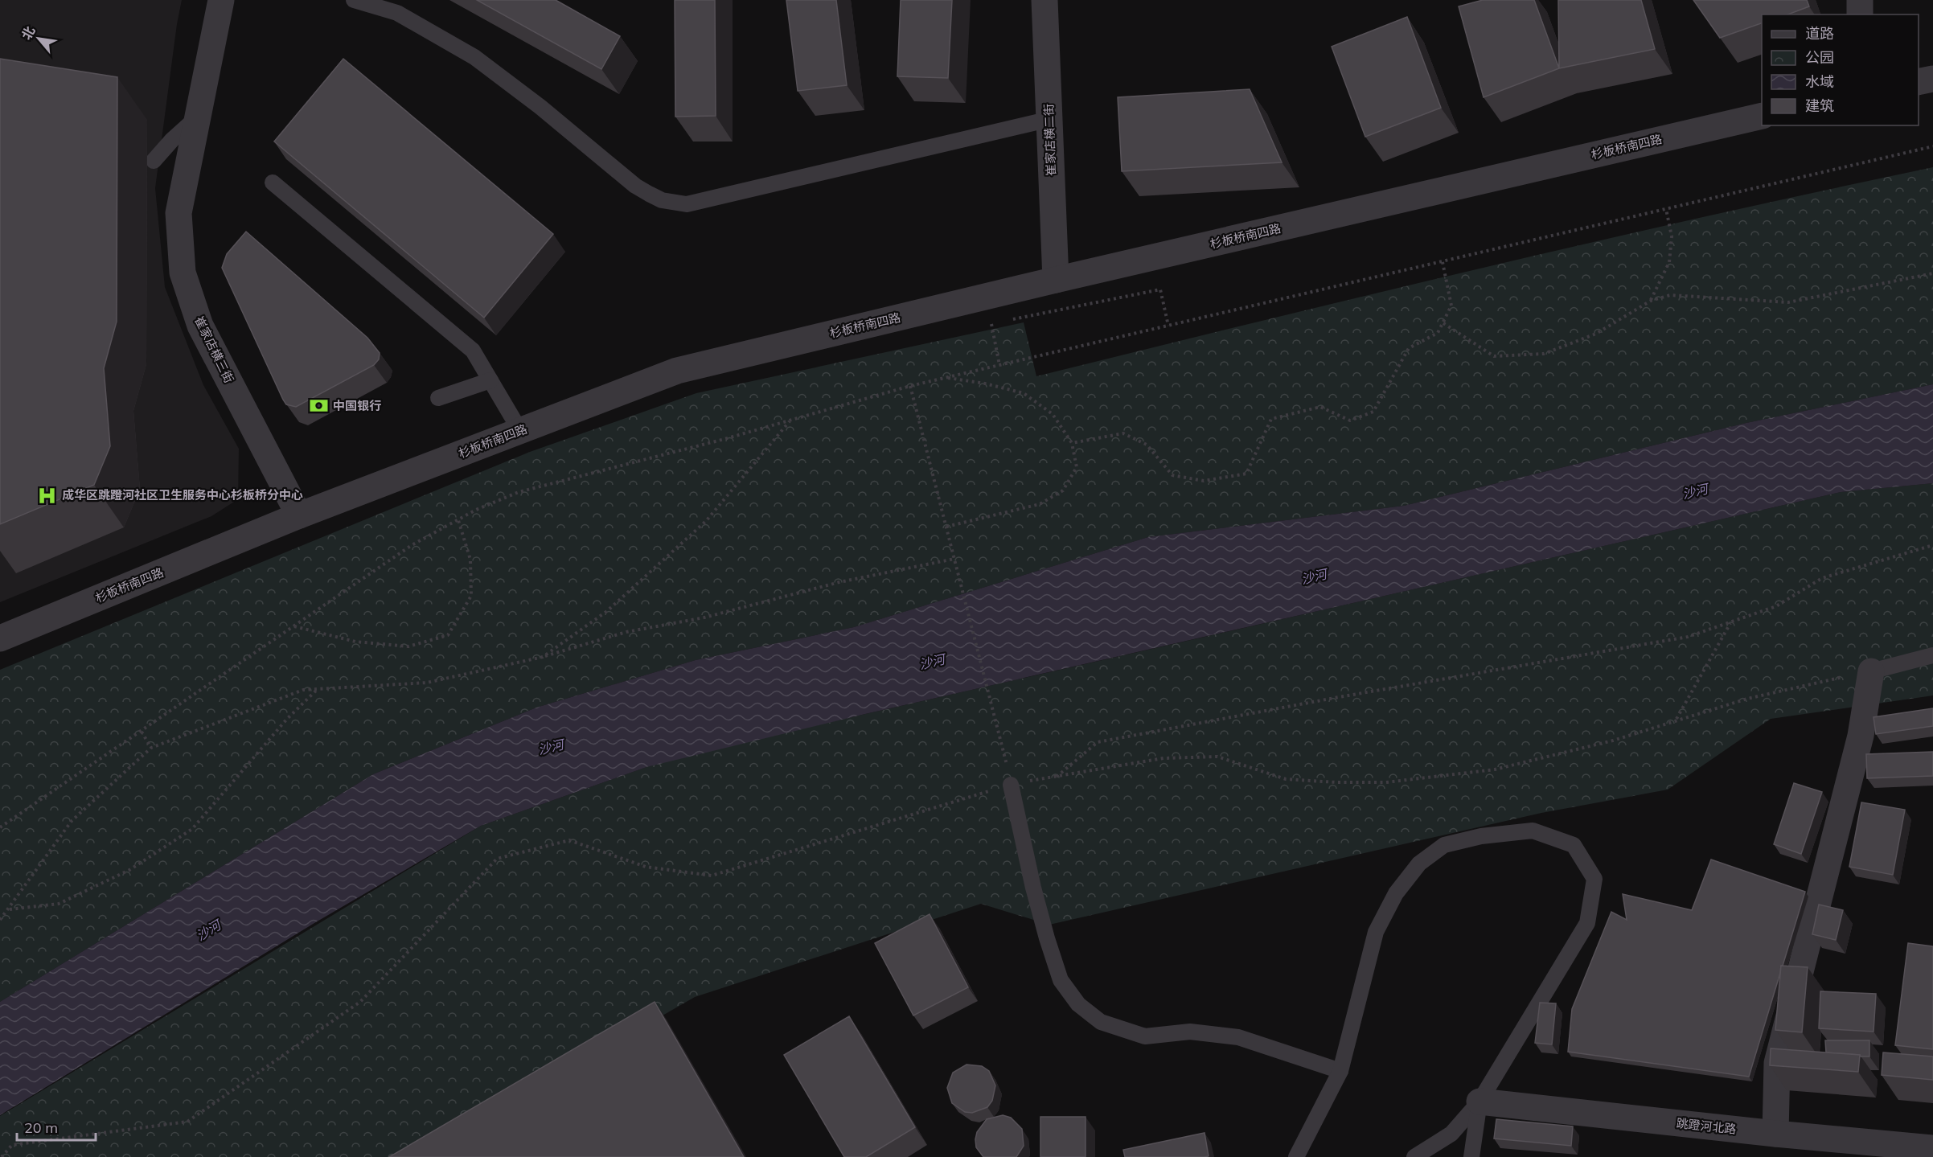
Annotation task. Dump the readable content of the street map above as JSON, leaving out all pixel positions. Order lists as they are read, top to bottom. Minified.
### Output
{"streets":{"street":["崔家店横二街","杉板桥南四路","崔家店横三街","跳蹬河北路"]},"crossings":[["崔家店横二街","杉板桥南四路"],["杉板桥南四路","崔家店横三街"]],"water":["沙河"],"places":{"bank":["中国银行"],"hospital":["成华区跳蹬河社区卫生服务中心杉板桥分中心"]},"legend":["道路","公园","水域","建筑"],"scale_bar":"20 m","north":"top left"}
